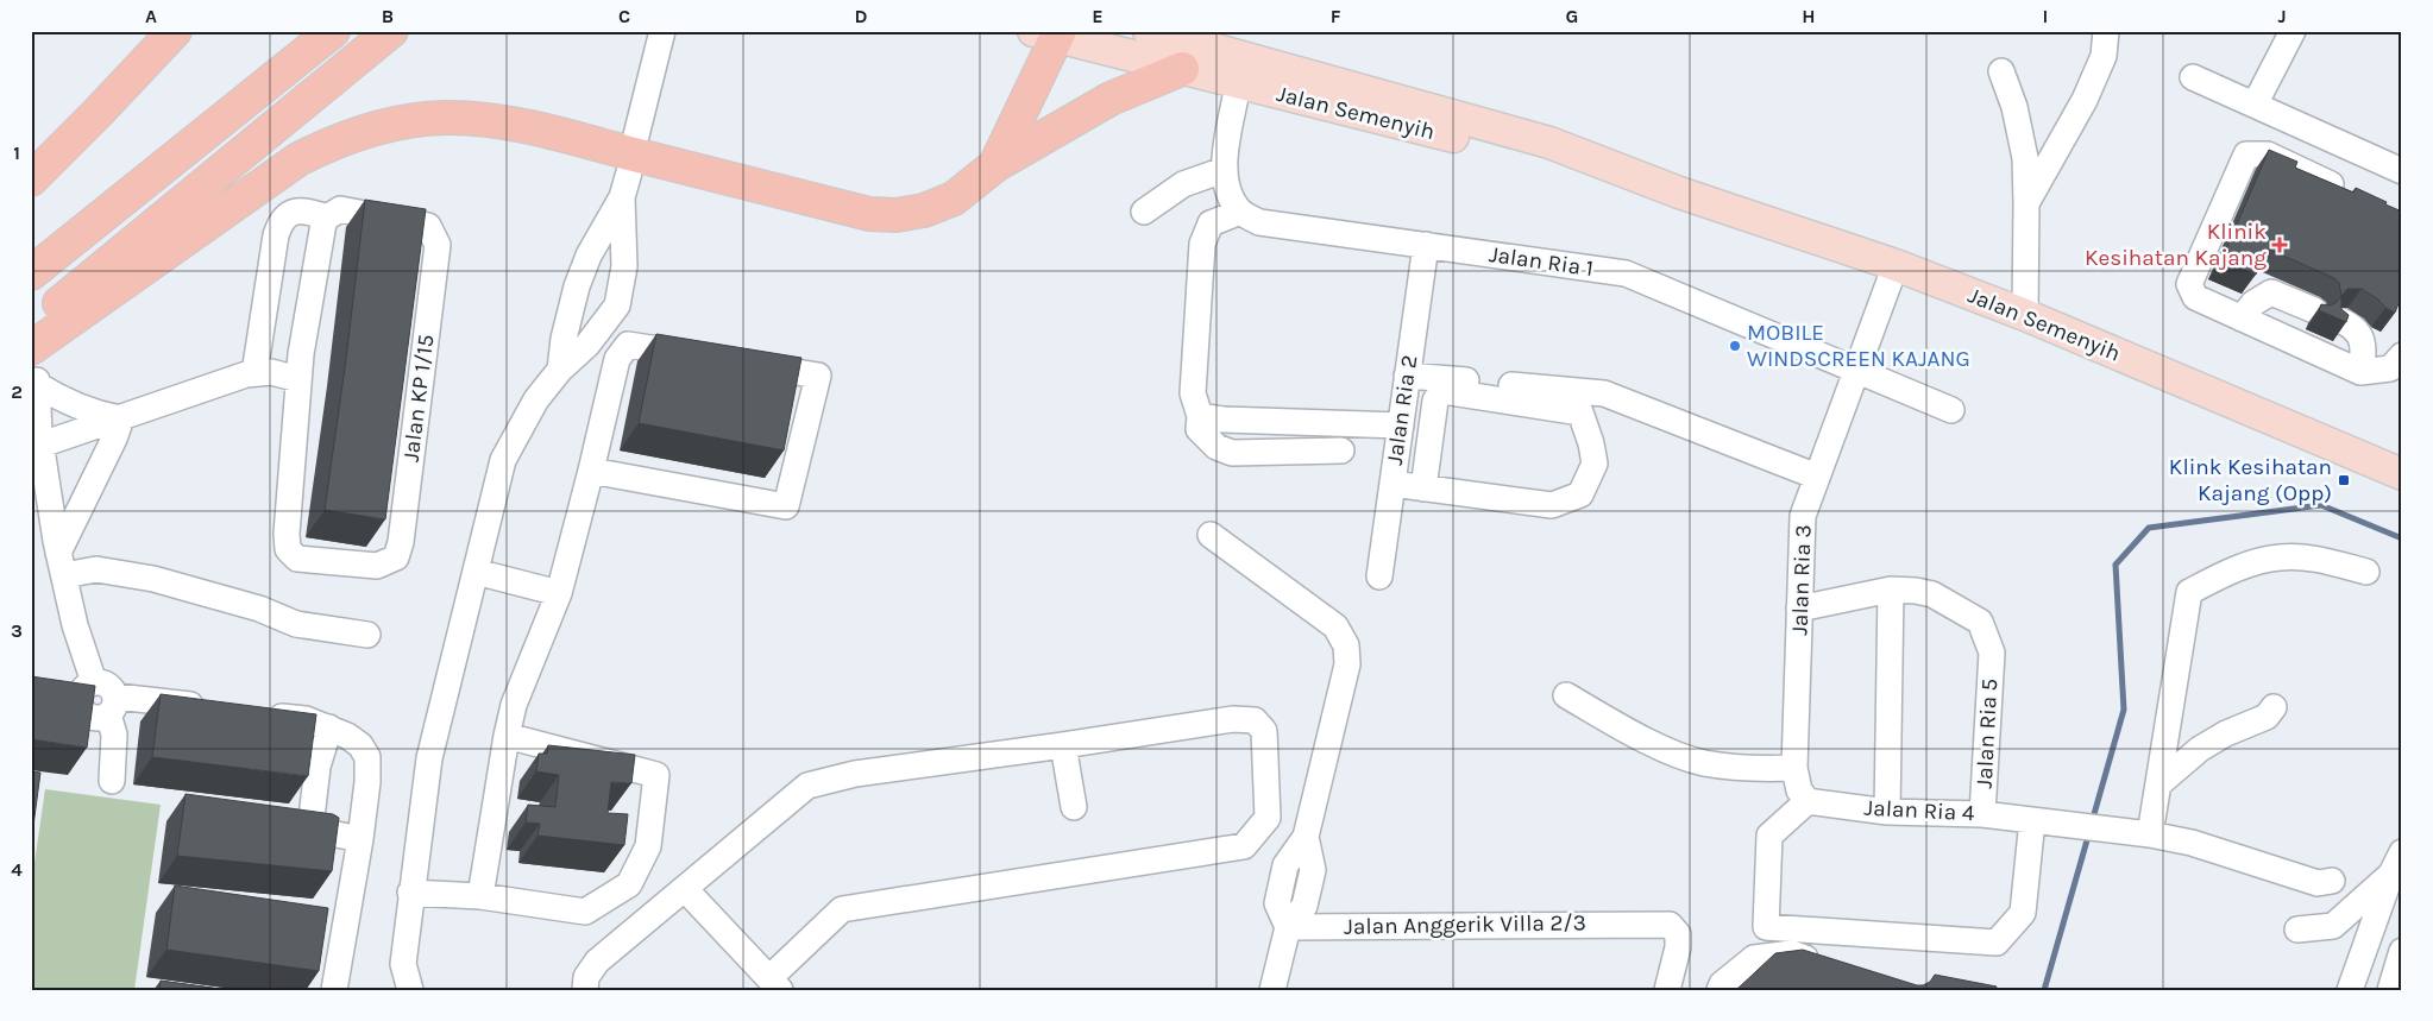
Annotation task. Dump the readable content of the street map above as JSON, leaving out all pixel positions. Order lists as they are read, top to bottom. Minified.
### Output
{"streets":{"main road":["Jalan Semenyih"],"street":["Jalan Ria 1","Jalan KP 1/15","Jalan Ria 2","Jalan Ria 3","Jalan Ria 5","Jalan Ria 4","Jalan Anggerik Villa 2/3"]},"crossings":[["Jalan Semenyih","Jalan Ria 3"],["Jalan Ria 1","Jalan Ria 2"],["Jalan Ria 1","Jalan Ria 3"],["Jalan Ria 3","Jalan Ria 4"],["Jalan Ria 5","Jalan Ria 4"]],"places":{"health":["Klinik Kesihatan Kajang"],"other":["MOBILE WINDSCREEN KAJANG"],"transit":["Klink Kesihatan Kajang (Opp)"]},"grid":{"columns":["A","B","C","D","E","F","G","H","I","J"],"rows":["1","2","3","4"]}}
